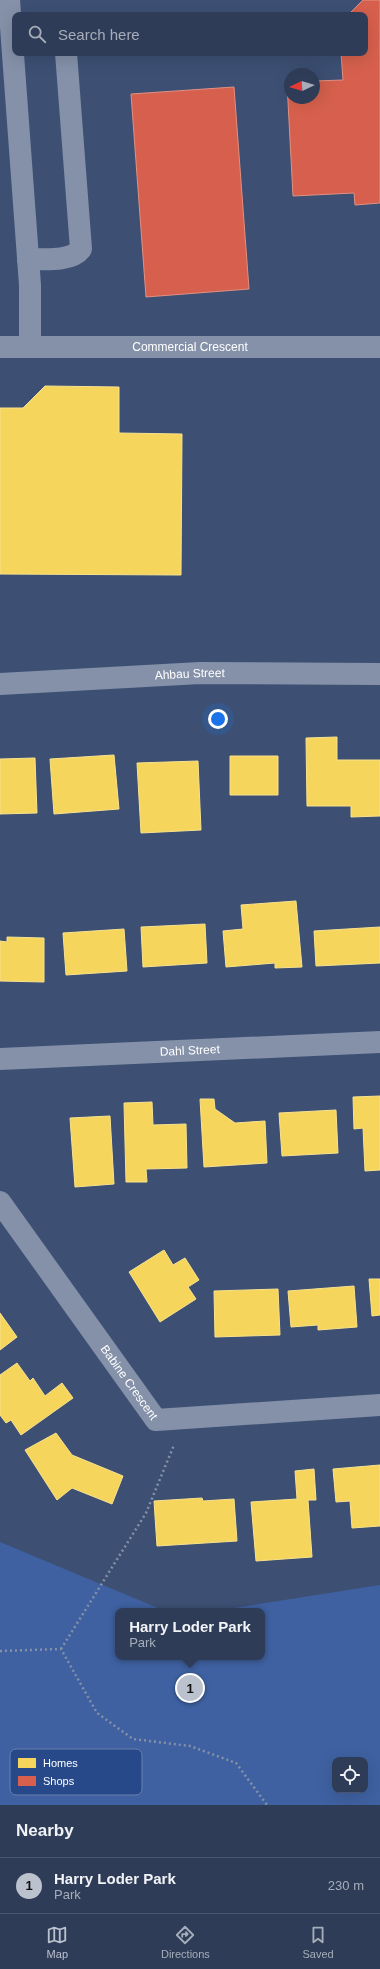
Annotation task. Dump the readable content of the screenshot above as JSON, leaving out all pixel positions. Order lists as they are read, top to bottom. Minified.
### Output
{"streets":{"street":["Commercial Crescent","Ahbau Street","Dahl Street","Babine Crescent"]},"legend":["Homes","Shops"],"north":"left","page":{"search":"Search here","popup":["Harry Loder Park","Park"],"pins":"1","heading":"Nearby","list":[{"mark":"1","name":"Harry Loder Park","note":"Park","value":"230 m"}],"nav":["Map","Directions","Saved"]}}
